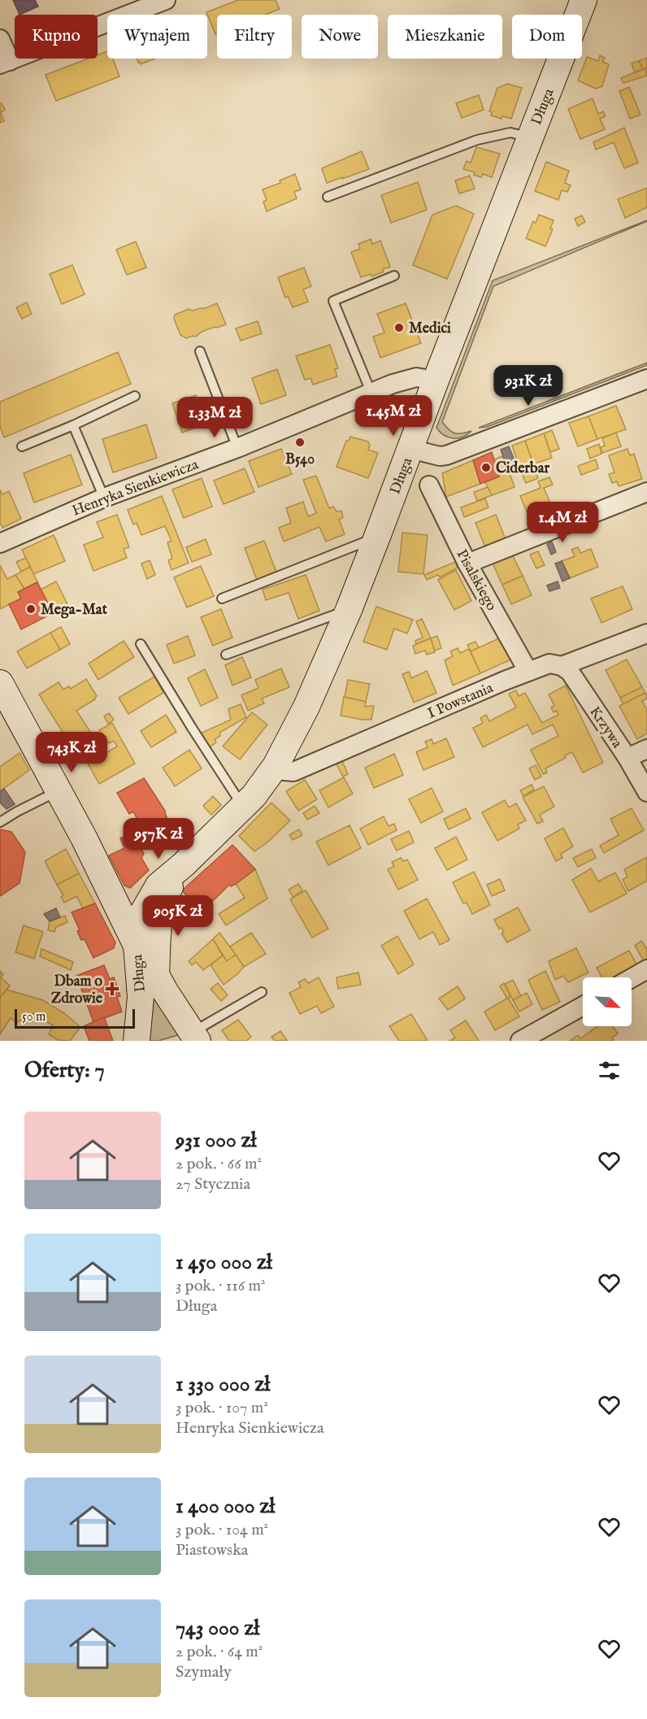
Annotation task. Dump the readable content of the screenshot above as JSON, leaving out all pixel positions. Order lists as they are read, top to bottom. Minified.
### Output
{"streets":{"street":["Długa","Henryka Sienkiewicza","Pisalskiego","I Powstania","Krzywa"]},"crossings":[["Długa","Henryka Sienkiewicza"],["Długa","I Powstania"],["Pisalskiego","I Powstania"],["I Powstania","Krzywa"]],"places":{"other":["Medici","B540","Ciderbar","Mega-Mat"],"health":["Dbam o Zdrowie"]},"scale_bar":"50 m","north":"bottom right","page":{"chip":["Kupno","Wynajem","Filtry","Nowe","Mieszkanie","Dom"],"price":["931K zł","1.45M zł","1.33M zł","1.4M zł","743K zł","957K zł","905K zł"],"scale":"50 m","heading":"Oferty: 7","list":[{"name":"931 000 zł","note":"2 pok. · 66 m² · 27 Stycznia"},{"name":"1 450 000 zł","note":"3 pok. · 116 m² · Długa"},{"name":"1 330 000 zł","note":"3 pok. · 107 m² · Henryka Sienkiewicza"},{"name":"1 400 000 zł","note":"3 pok. · 104 m² · Piastowska"},{"name":"743 000 zł","note":"2 pok. · 64 m² · Szymały"}]}}
